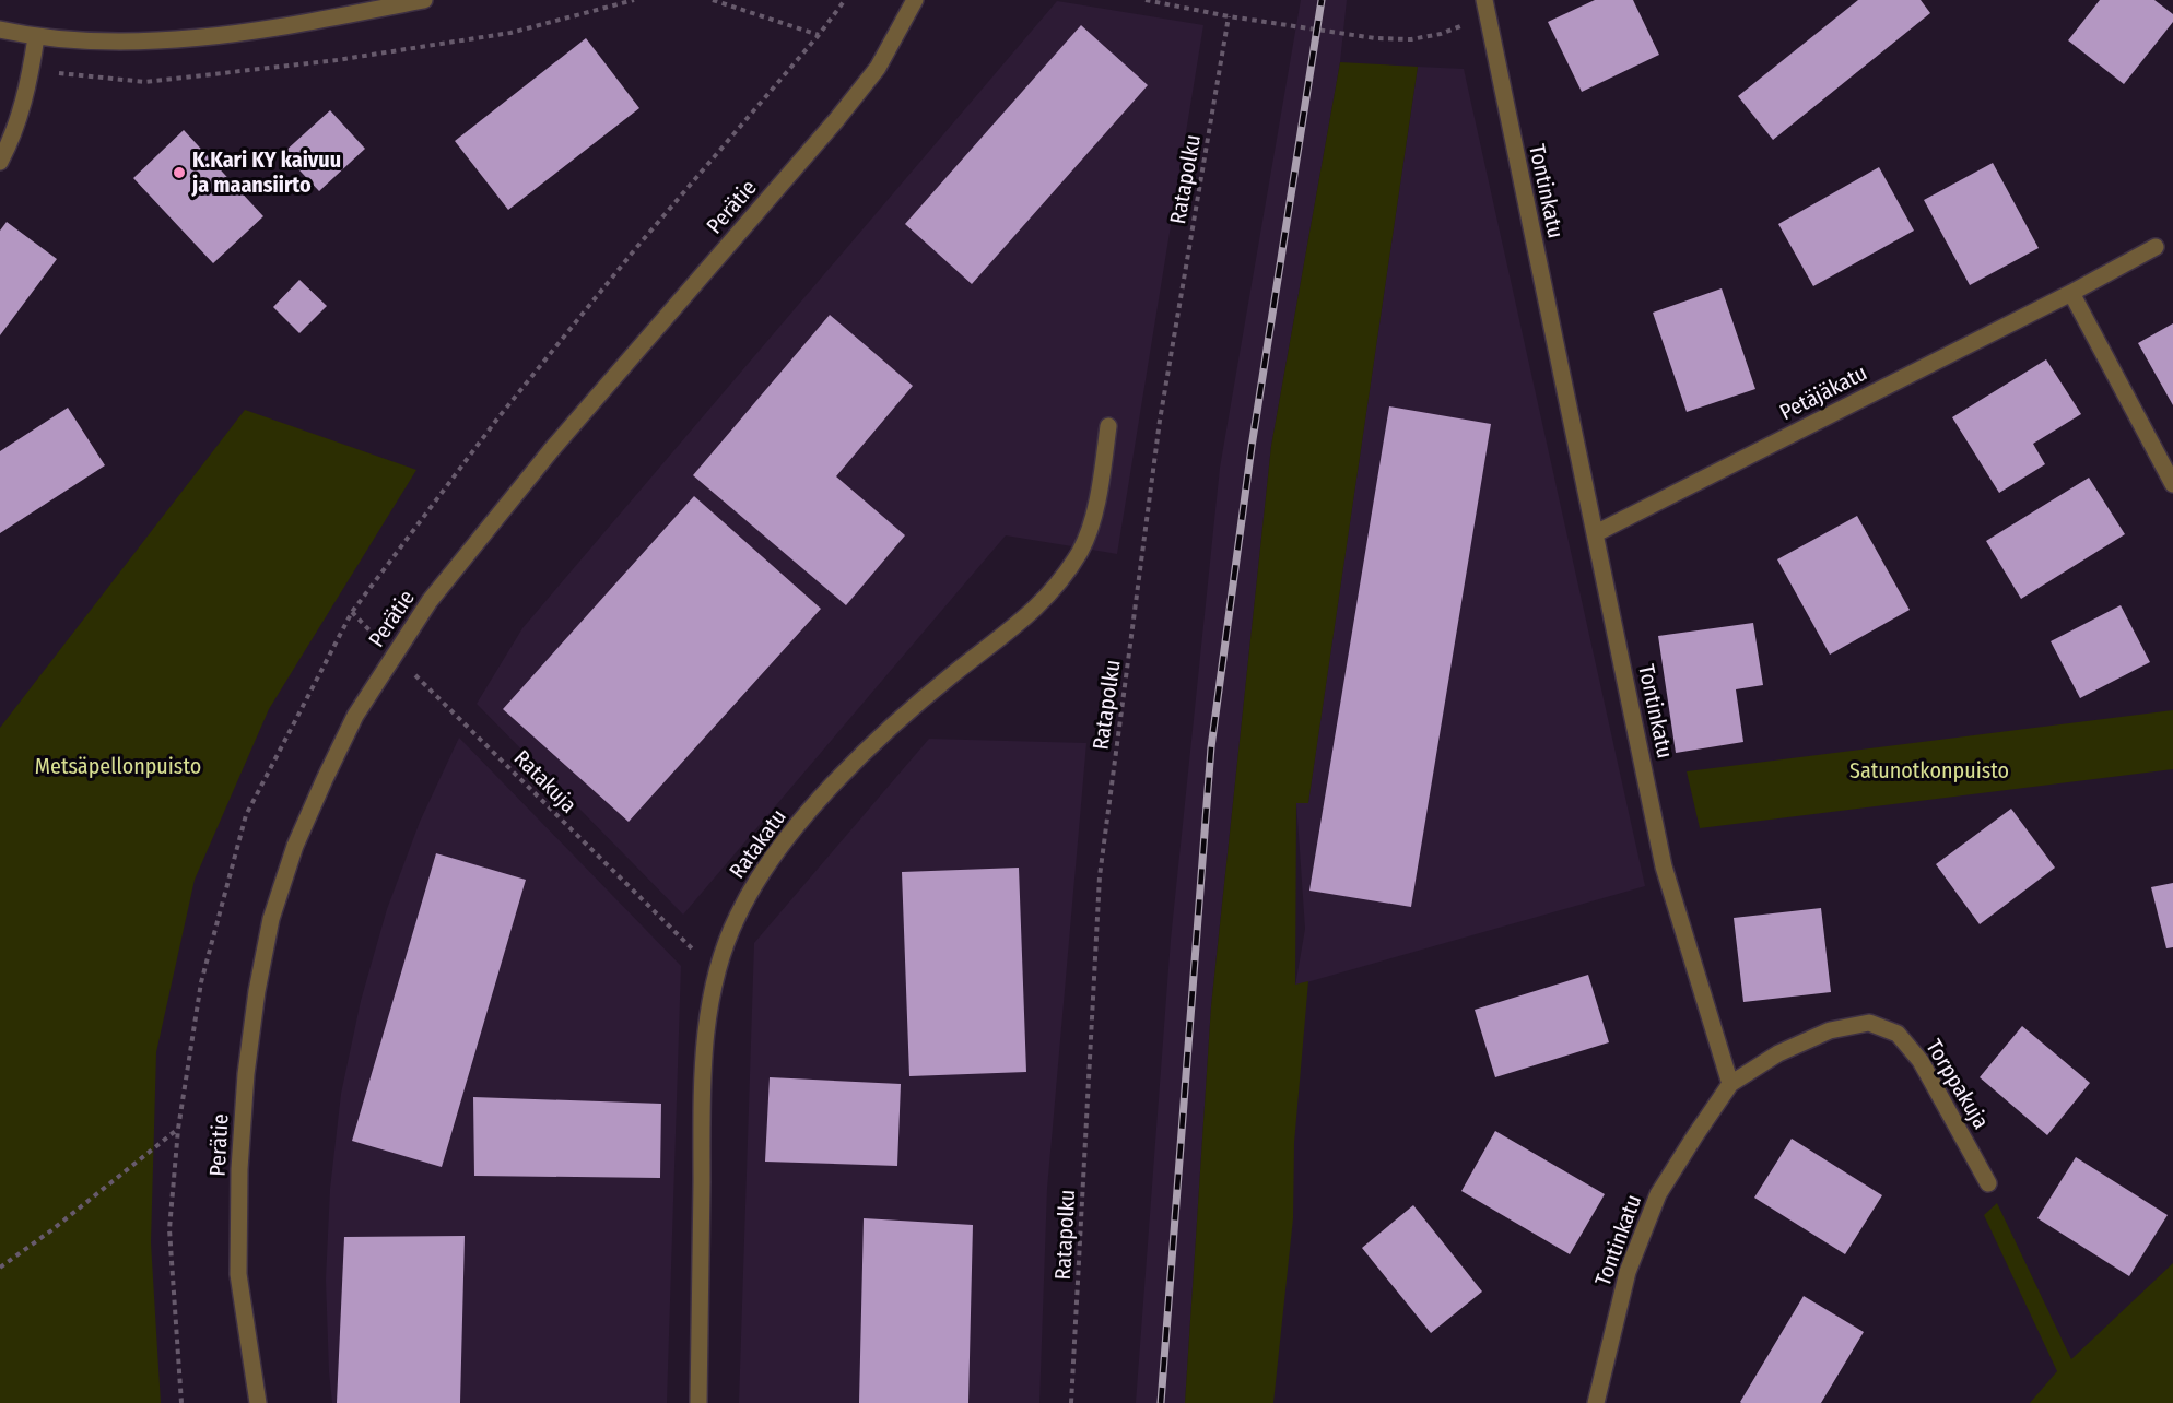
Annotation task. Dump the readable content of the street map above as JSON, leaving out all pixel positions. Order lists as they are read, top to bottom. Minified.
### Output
{"streets":{"street":["Tontinkatu","Perätie","Petäjäkatu","Ratakatu","Torppakuja"],"path":["Ratapolku","Ratakuja"]},"crossings":[["Tontinkatu","Petäjäkatu"],["Tontinkatu","Torppakuja"],["Perätie","Ratakuja"],["Ratakuja","Ratakatu"]],"parks":["Metsäpellonpuisto","Satunotkonpuisto"],"places":["K.Kari KY kaivuu ja maansiirto"]}
